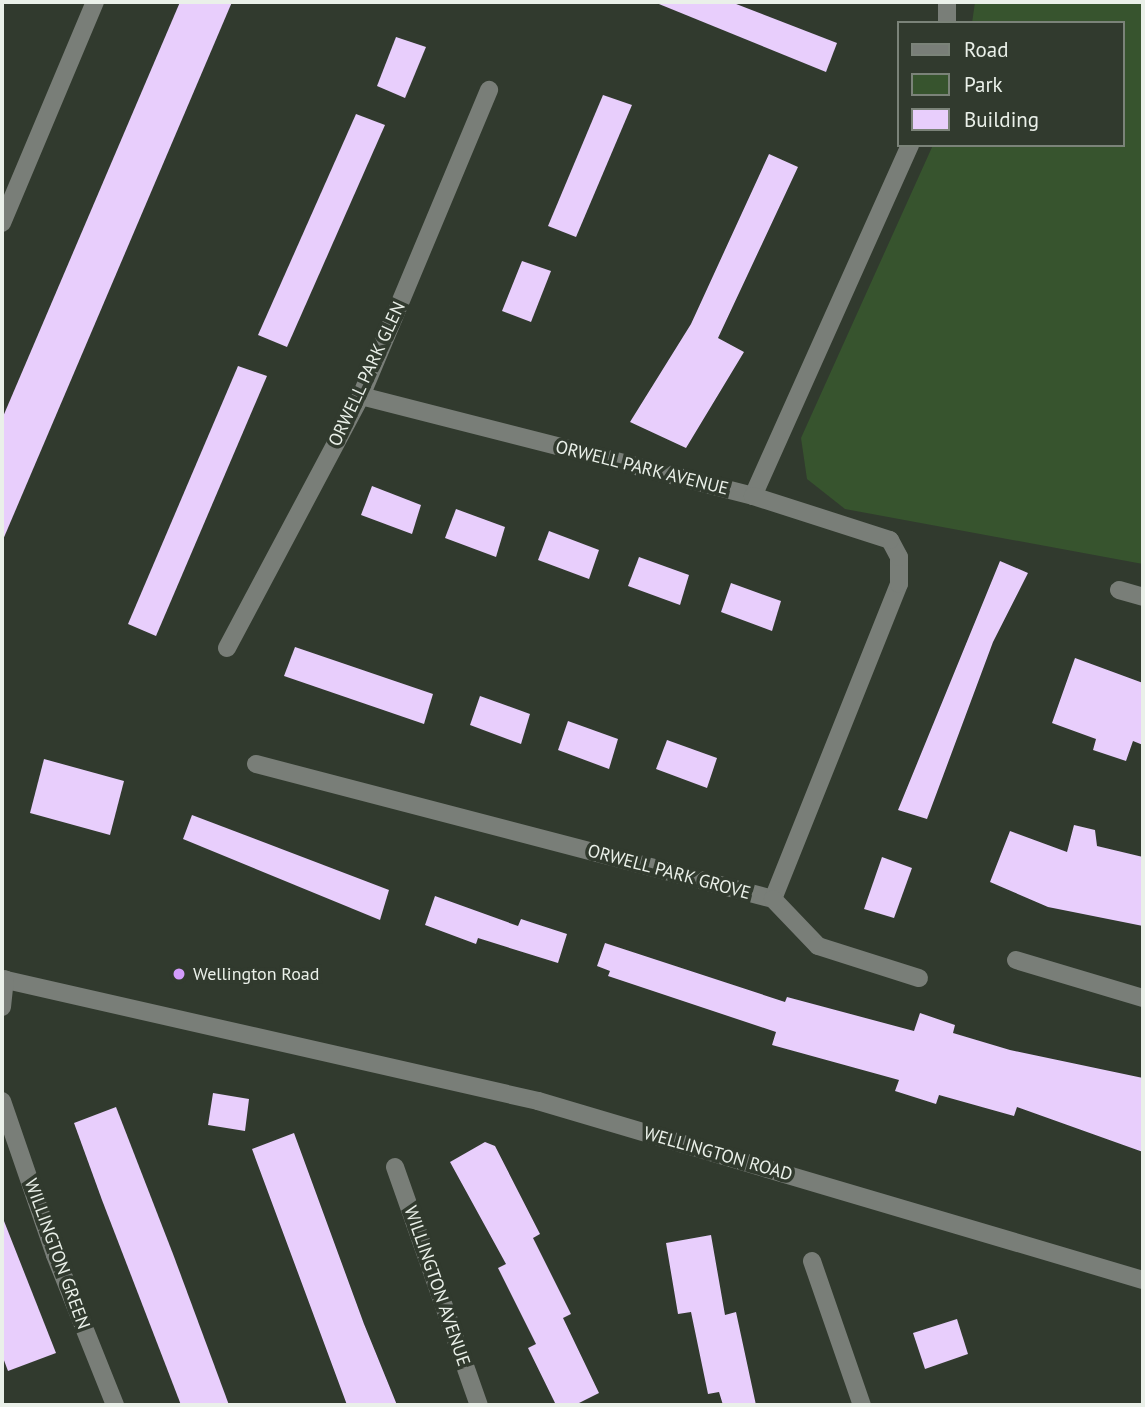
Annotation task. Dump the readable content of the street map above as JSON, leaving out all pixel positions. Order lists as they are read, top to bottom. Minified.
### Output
{"streets":{"street":["ORWELL PARK GLEN","ORWELL PARK AVENUE","ORWELL PARK GROVE","WELLINGTON ROAD","WILLINGTON GREEN","WILLINGTON AVENUE"]},"crossings":[["ORWELL PARK GLEN","ORWELL PARK AVENUE"],["ORWELL PARK AVENUE","ORWELL PARK GROVE"]],"places":["Wellington Road"],"legend":["Road","Park","Building"]}
